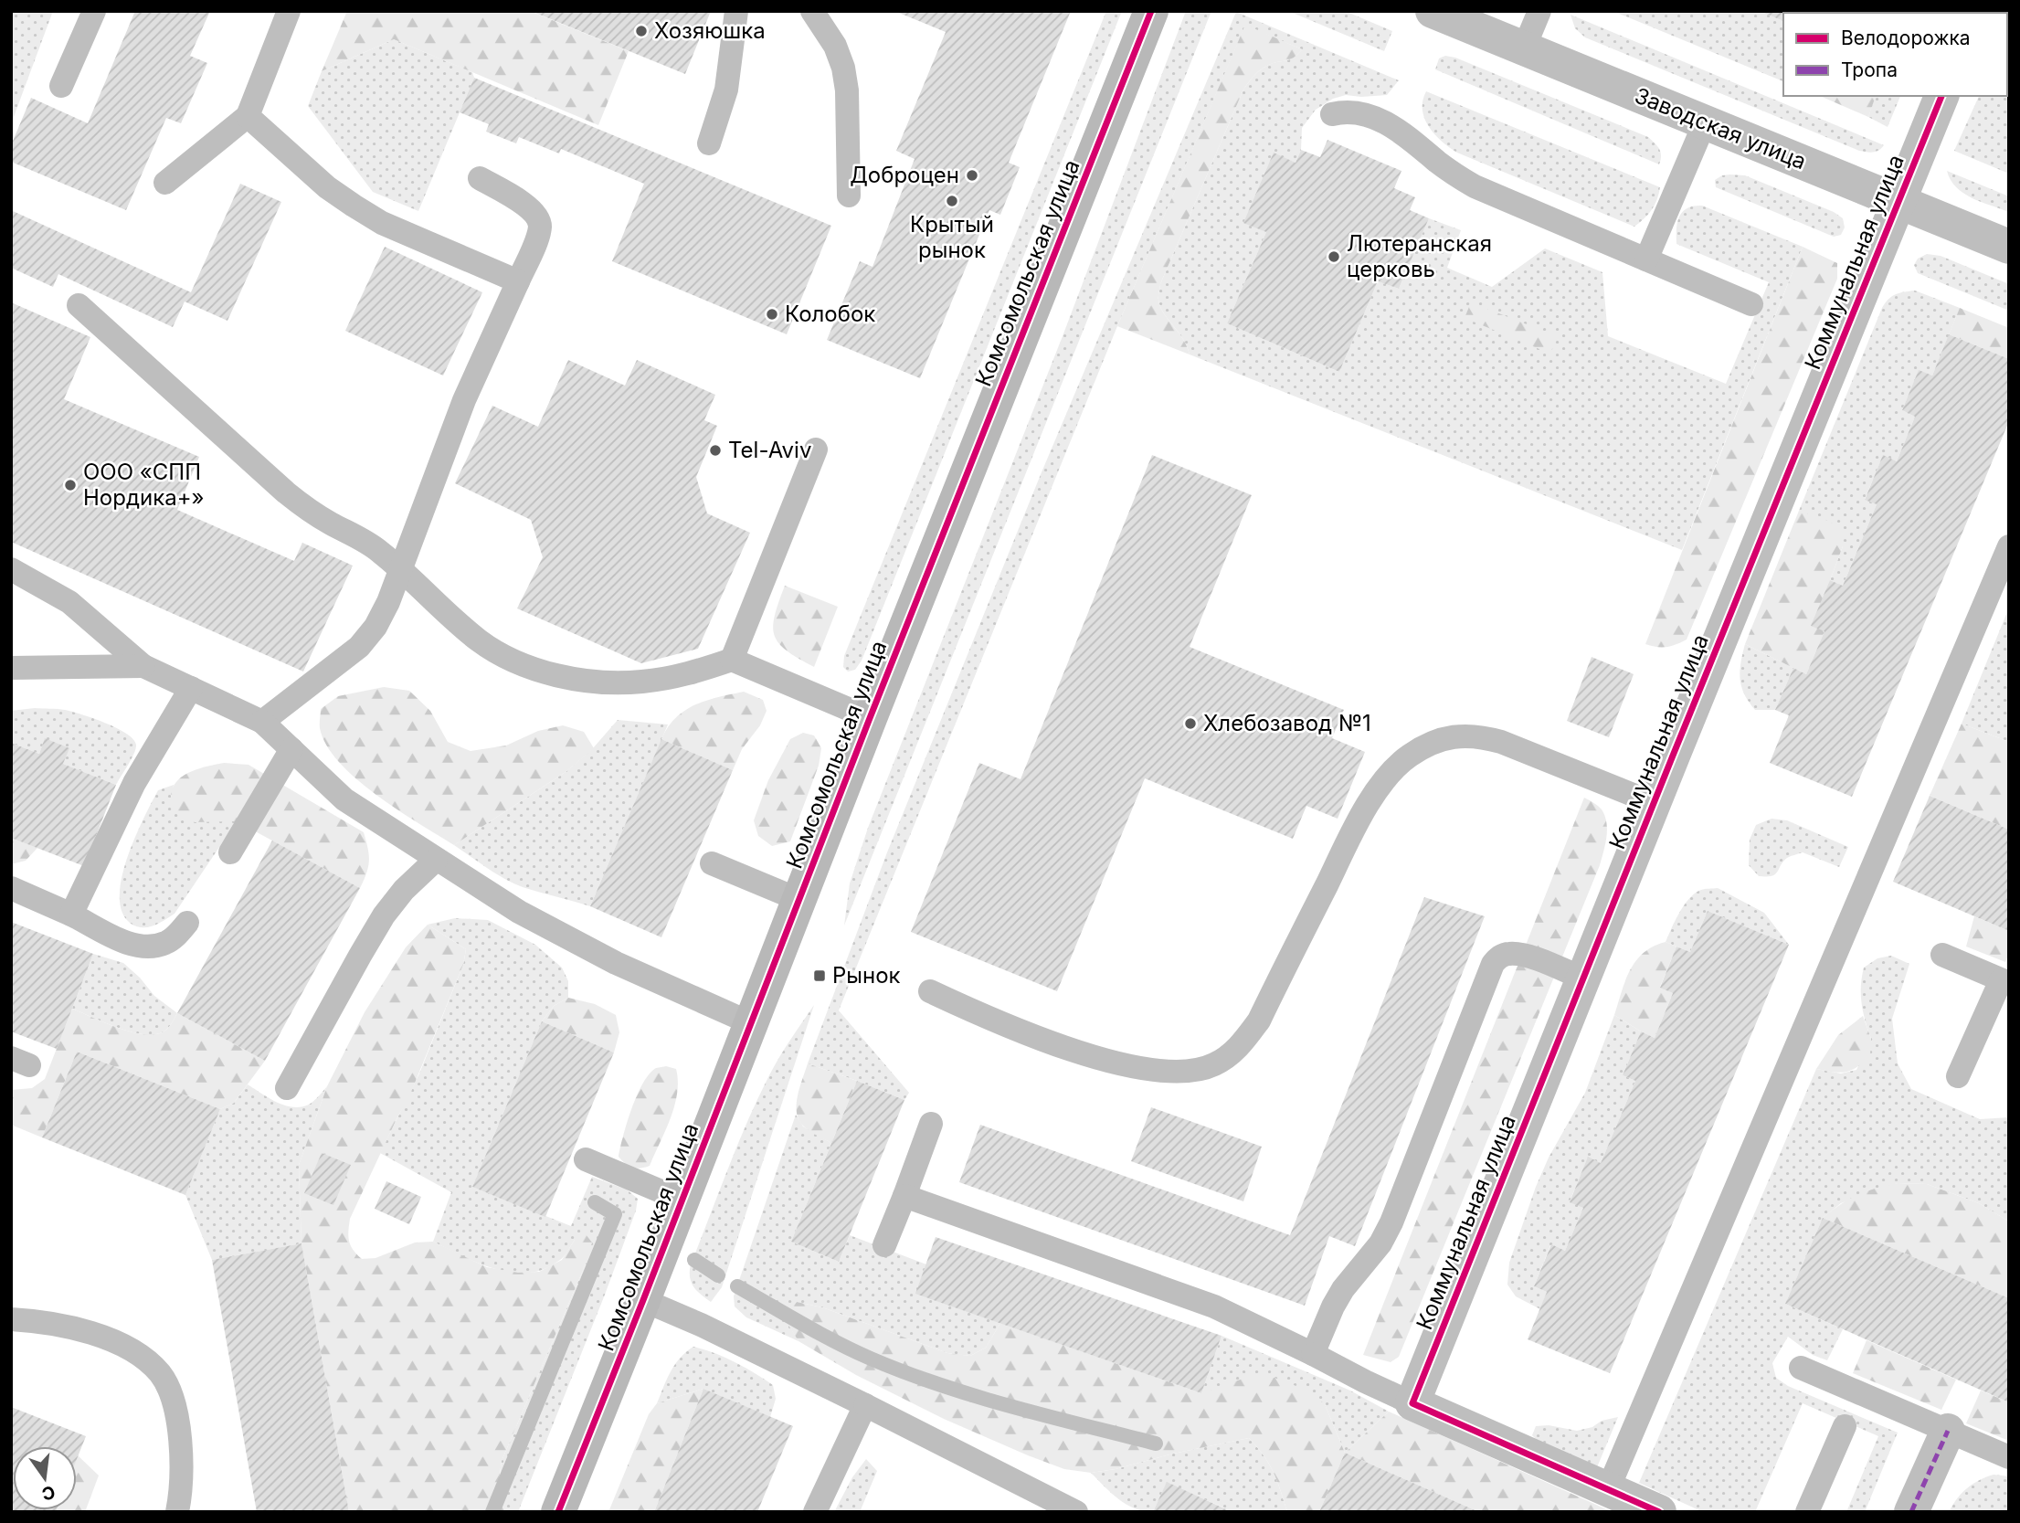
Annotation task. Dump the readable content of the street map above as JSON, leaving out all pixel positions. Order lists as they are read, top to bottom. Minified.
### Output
{"streets":{"street":["Заводская улица","Коммунальная улица","Комсомольская улица"]},"crossings":[["Заводская улица","Коммунальная улица"]],"places":{"other":["Хозяюшка","Доброцен","Крытый рынок","Лютеранская церковь","Колобок","Tel-Aviv","ООО «СПП Нордика+»","Хлебозавод №1"],"transit":["Рынок"]},"legend":["Велодорожка","Тропа"],"north":"bottom"}
